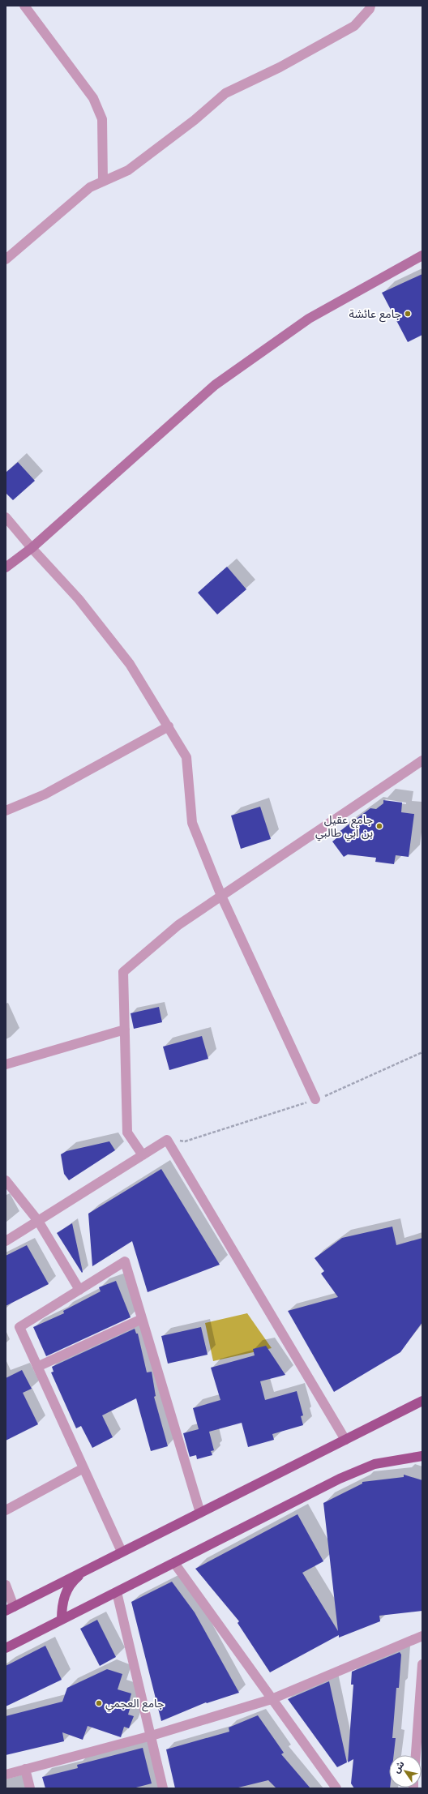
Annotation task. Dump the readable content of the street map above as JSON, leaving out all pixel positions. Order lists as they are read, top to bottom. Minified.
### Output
{"places":["جامع عائشة","جامع عقيل بن أبي طالبي","جامع العجمي"],"north":"top left"}
